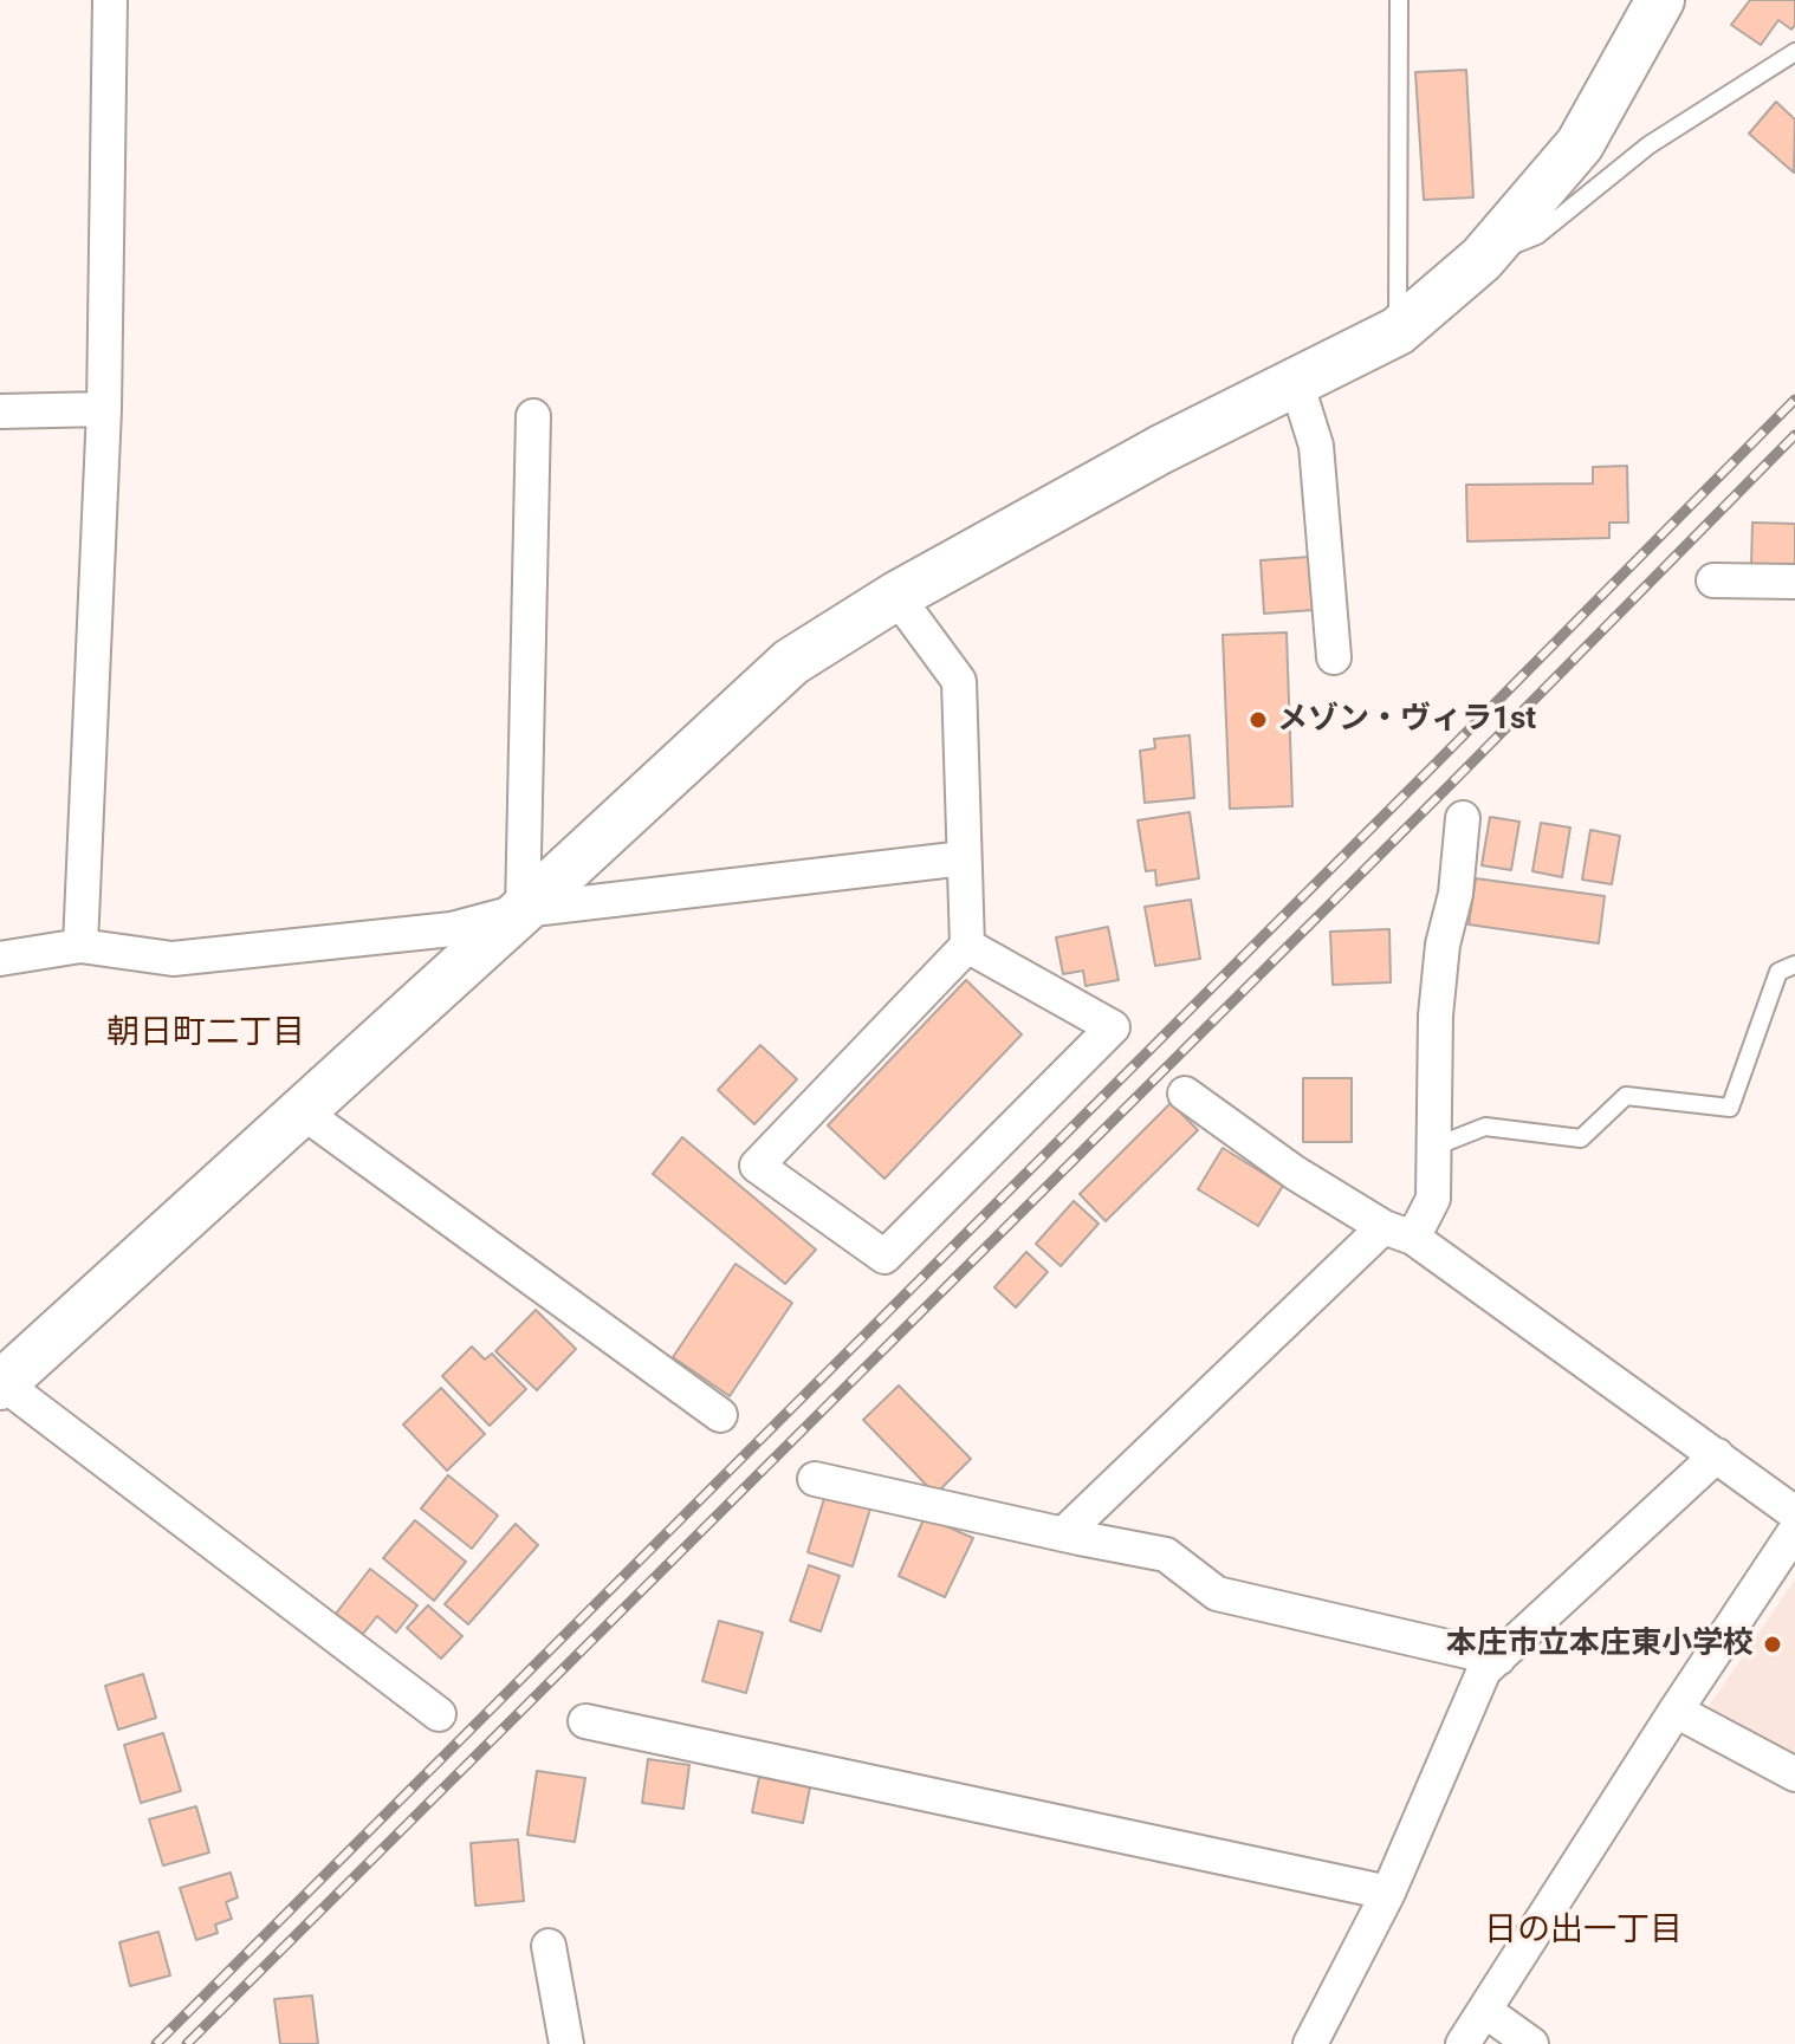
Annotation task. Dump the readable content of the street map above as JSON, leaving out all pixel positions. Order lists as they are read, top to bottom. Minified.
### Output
{"districts":["朝日町二丁目","日の出一丁目"],"places":["メゾン・ヴィラ1st","本庄市立本庄東小学校"]}
